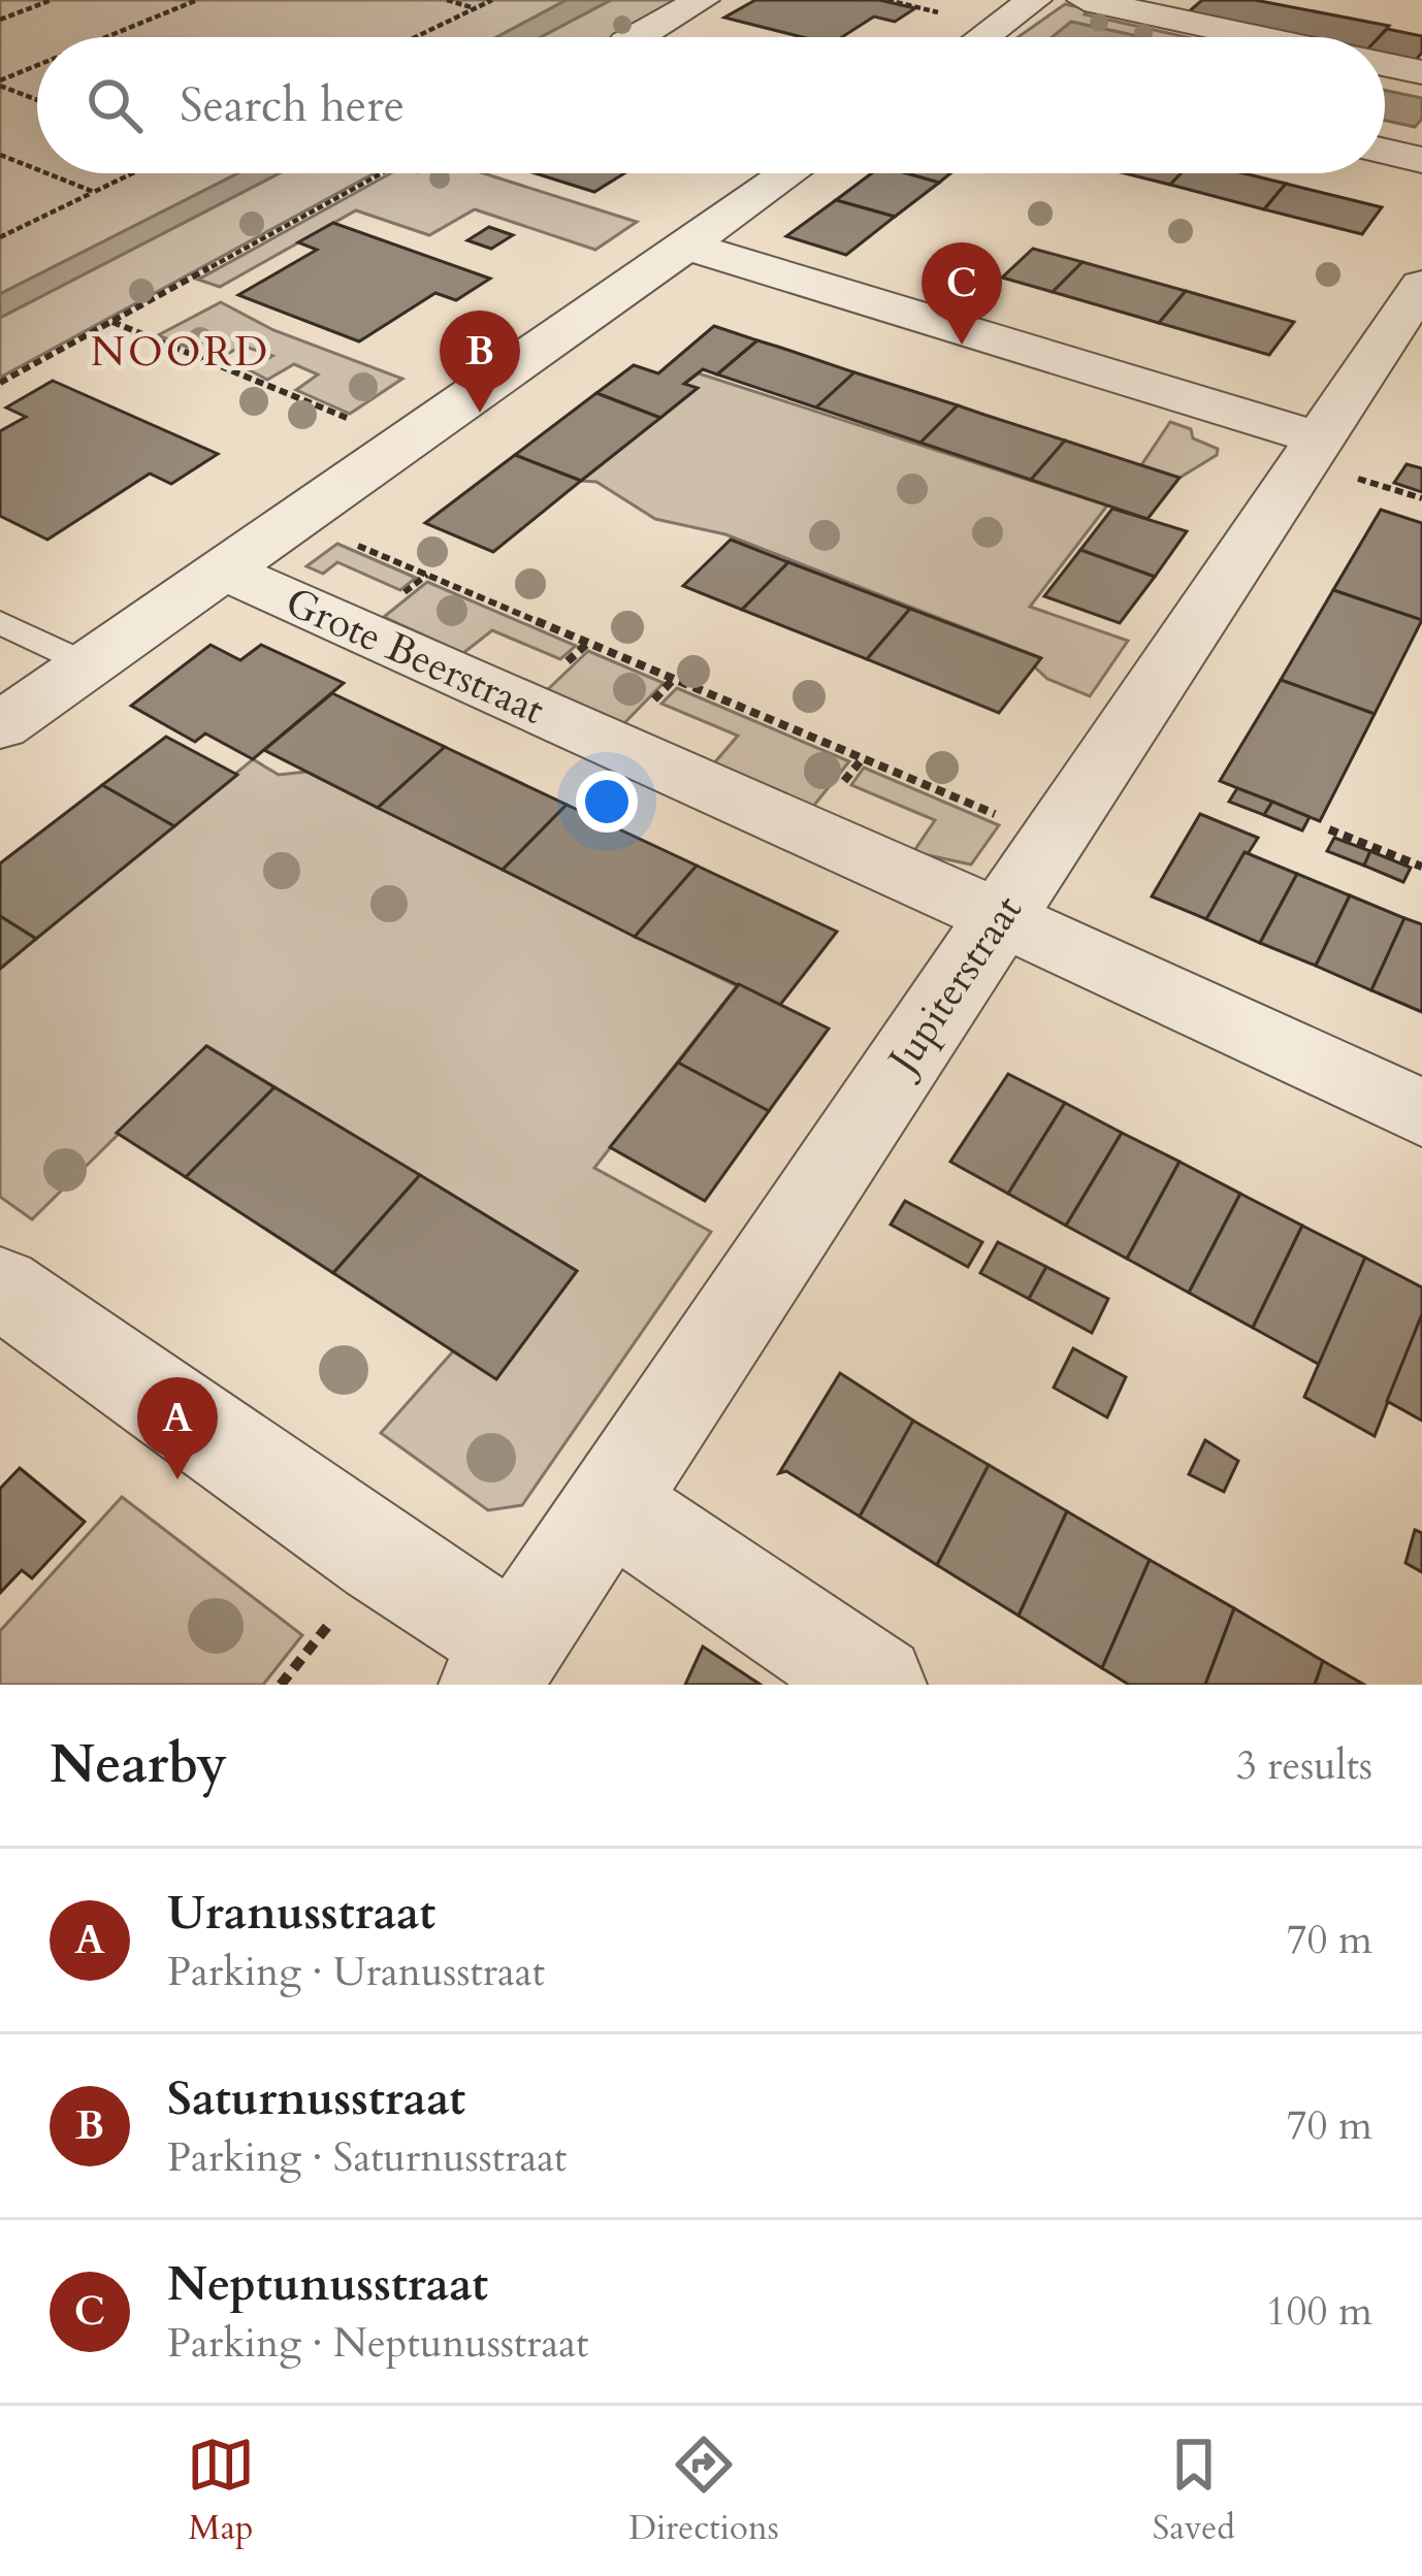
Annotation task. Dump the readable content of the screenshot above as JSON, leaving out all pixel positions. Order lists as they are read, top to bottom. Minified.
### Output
{"streets":{"street":["Grote Beerstraat","Jupiterstraat"]},"crossings":[["Grote Beerstraat","Jupiterstraat"]],"districts":["NOORD"],"page":{"search":"Search here","pins":["C","B","A"],"heading":["Nearby","3 results"],"list":[{"mark":"A","name":"Uranusstraat","note":"Parking · Uranusstraat","value":"70 m"},{"mark":"B","name":"Saturnusstraat","note":"Parking · Saturnusstraat","value":"70 m"},{"mark":"C","name":"Neptunusstraat","note":"Parking · Neptunusstraat","value":"100 m"}],"nav":["Map","Directions","Saved"]}}
